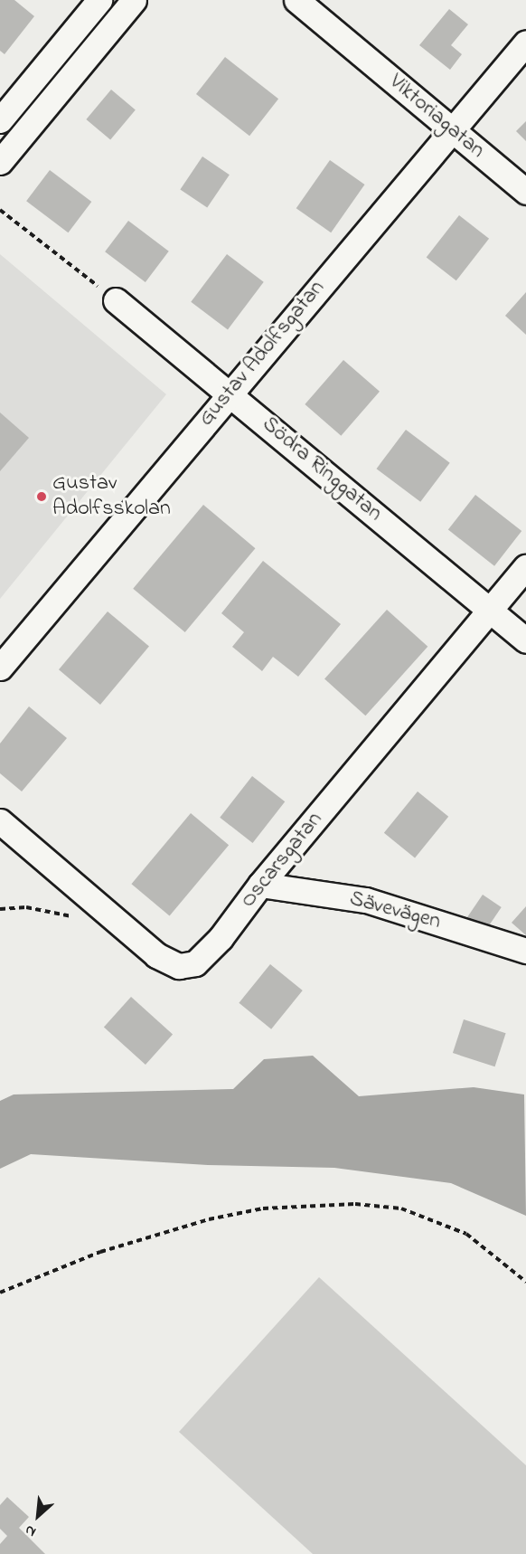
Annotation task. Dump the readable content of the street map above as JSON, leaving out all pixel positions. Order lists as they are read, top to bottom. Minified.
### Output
{"streets":{"street":["Viktoriagatan","Gustav Adolfsgatan","Södra Ringgatan","Oscarsgatan","Sävevägen"]},"crossings":[["Viktoriagatan","Gustav Adolfsgatan"],["Gustav Adolfsgatan","Södra Ringgatan"],["Södra Ringgatan","Oscarsgatan"],["Oscarsgatan","Sävevägen"]],"places":["Gustav Adolfsskolan"],"north":"bottom left"}
